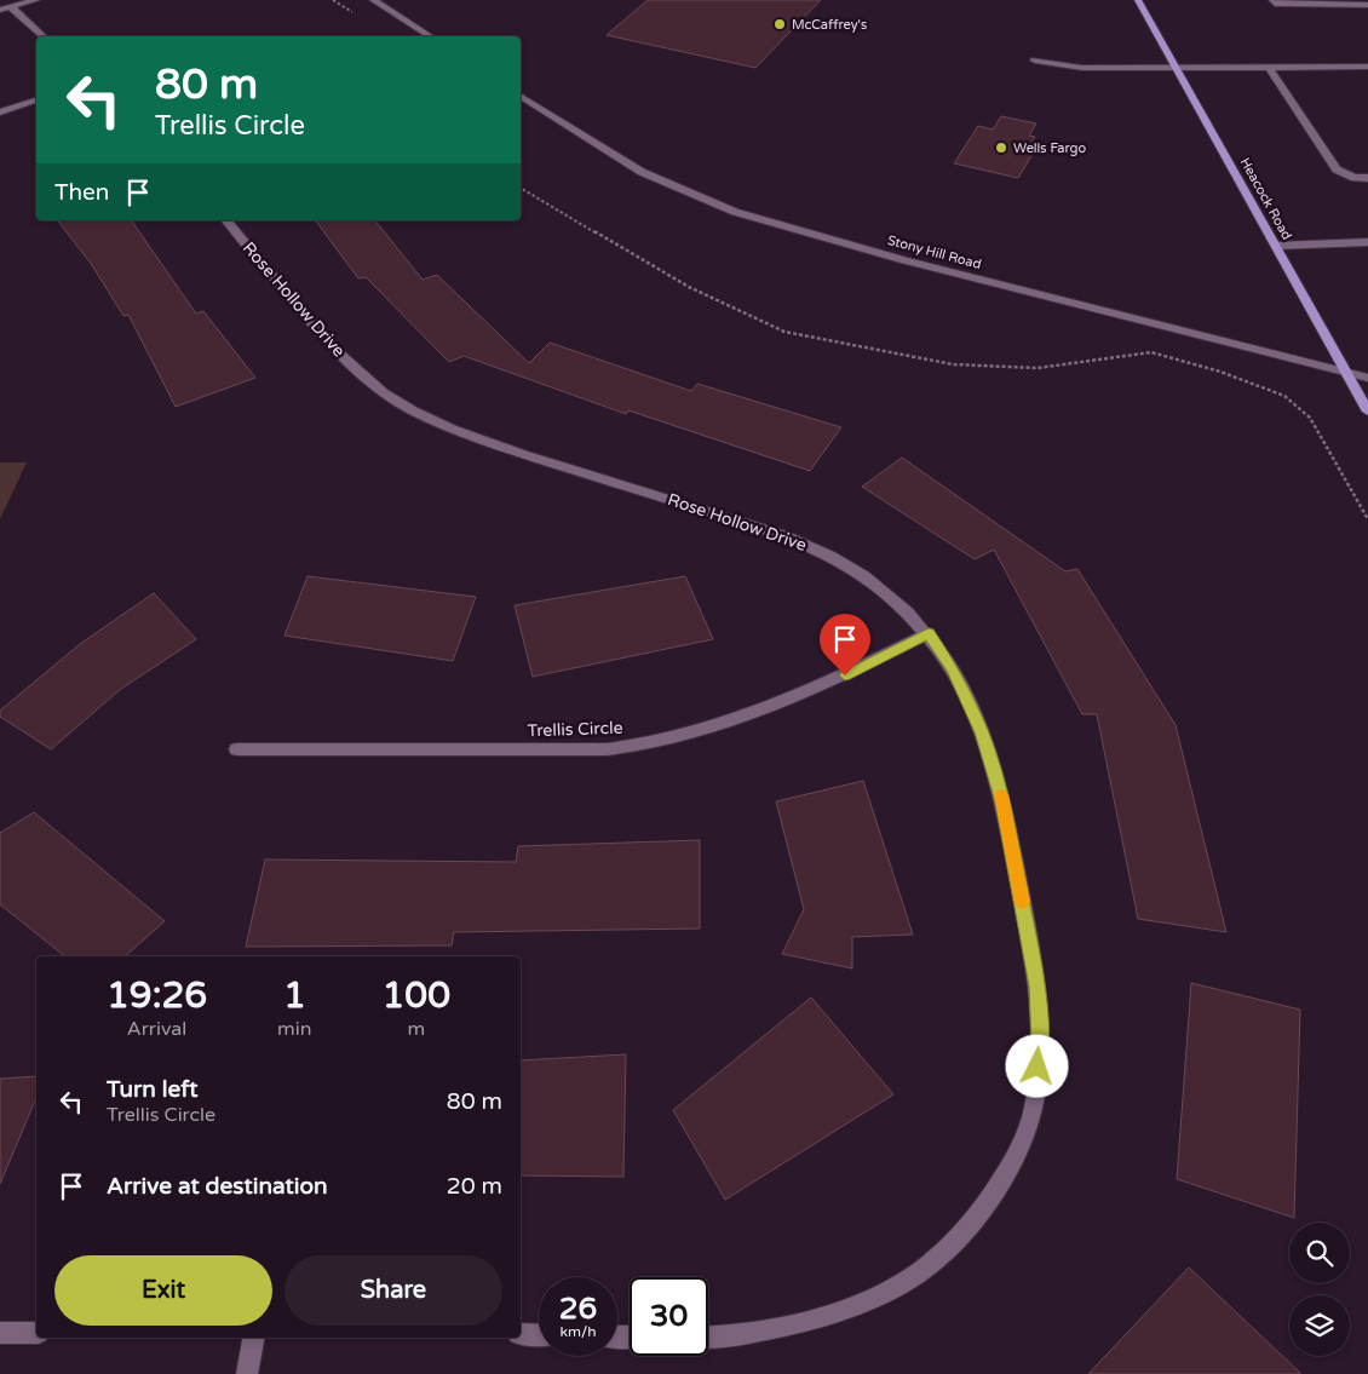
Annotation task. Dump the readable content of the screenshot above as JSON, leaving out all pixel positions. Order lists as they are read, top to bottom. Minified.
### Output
{"streets":{"main road":["Heacock Road"],"street":["Stony Hill Road","Rose Hollow Drive","Trellis Circle"]},"crossings":[["Heacock Road","Stony Hill Road"],["Rose Hollow Drive","Trellis Circle"]],"places":["McCaffrey's","Wells Fargo"],"page":{"turn":["80 m","Trellis Circle"],"then":"Then","eta":["19:26","Arrival","1","min","100","m"],"list":[{"name":"Turn left","note":"Trellis Circle","value":"80 m"},{"name":"Arrive at destination","value":"20 m"}],"buttons":["Exit","Share"],"speed":"26 km/h","limit":"30"}}
